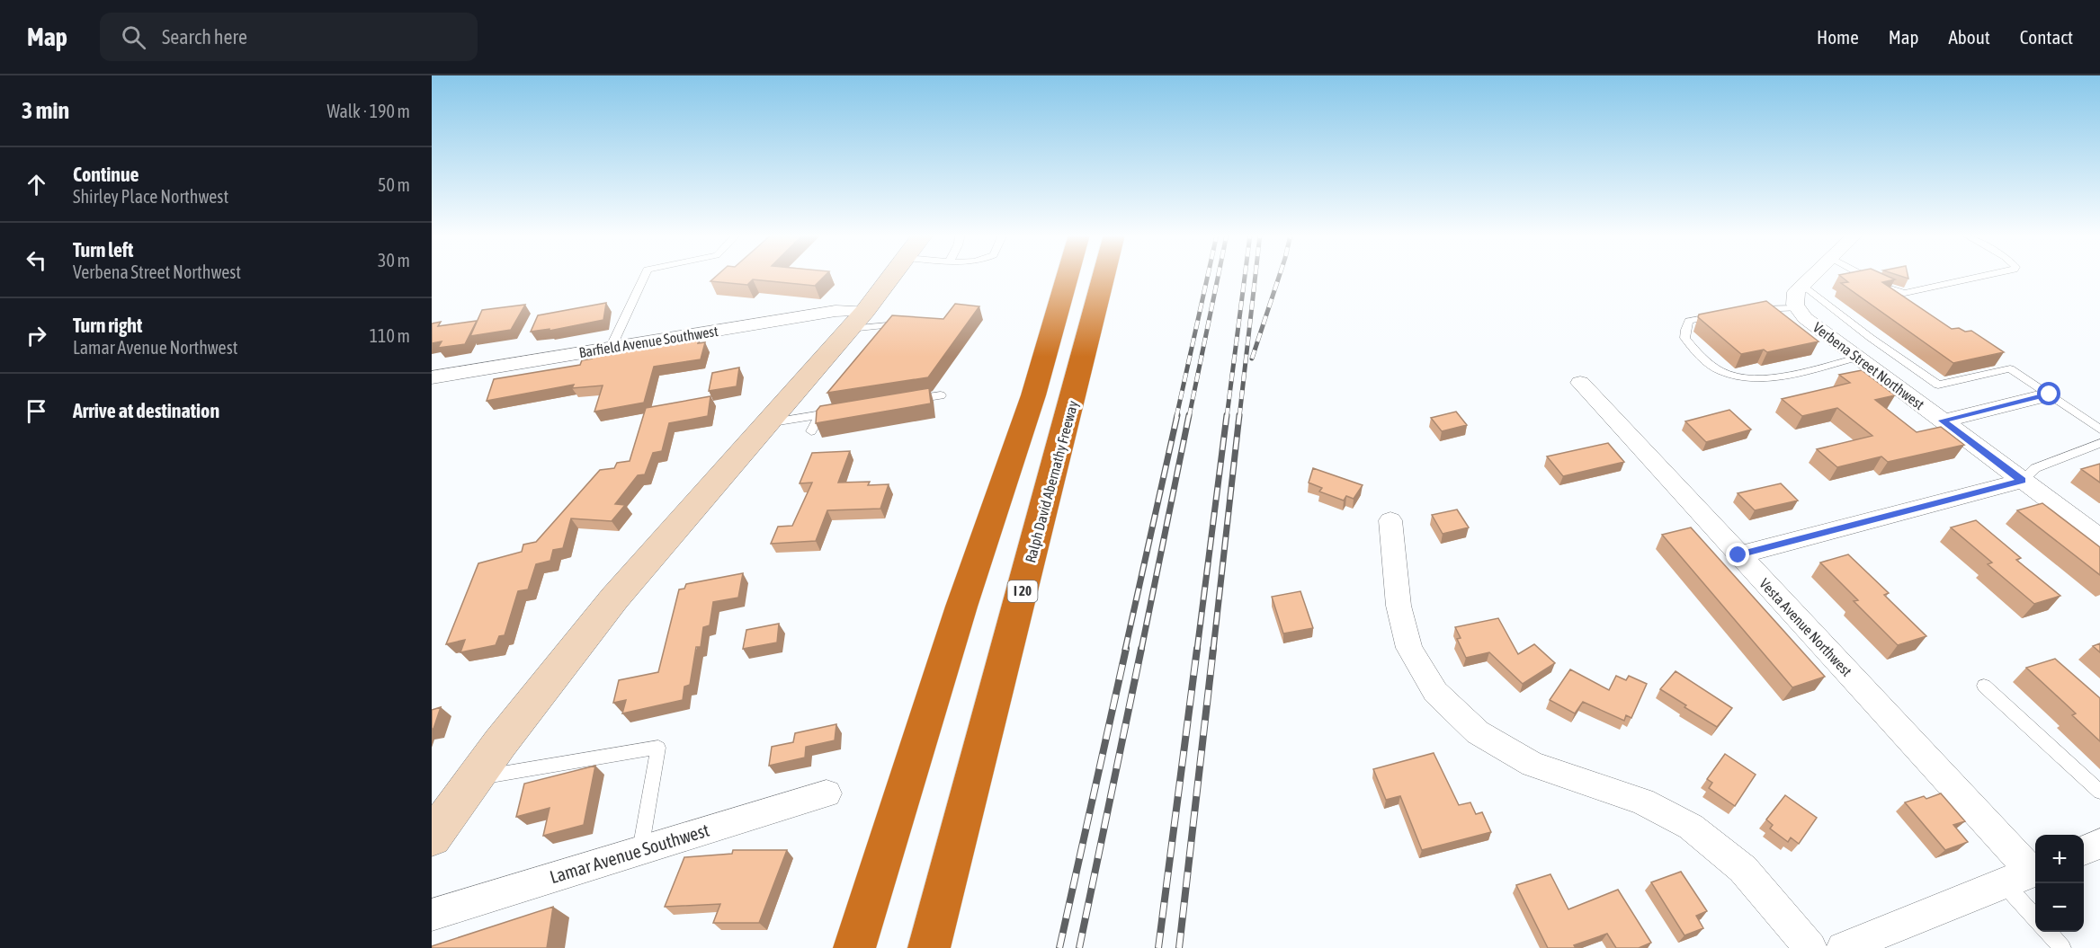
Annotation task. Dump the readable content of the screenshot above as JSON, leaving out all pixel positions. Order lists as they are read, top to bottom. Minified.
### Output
{"streets":{"highway":["Ralph David Abernathy Freeway","I 20"],"street":["Barfield Avenue Southwest","Verbena Street Northwest","Vesta Avenue Northwest","Lamar Avenue Southwest"]},"page":{"header":"Map","search":"Search here","nav":["Home","Map","About","Contact"],"heading":["3 min","Walk · 190 m"],"list":[["Continue","Shirley Place Northwest","50 m"],["Turn left","Verbena Street Northwest","30 m"],["Turn right","Lamar Avenue Northwest","110 m"],"Arrive at destination"],"map_buttons":["+","−"]}}
